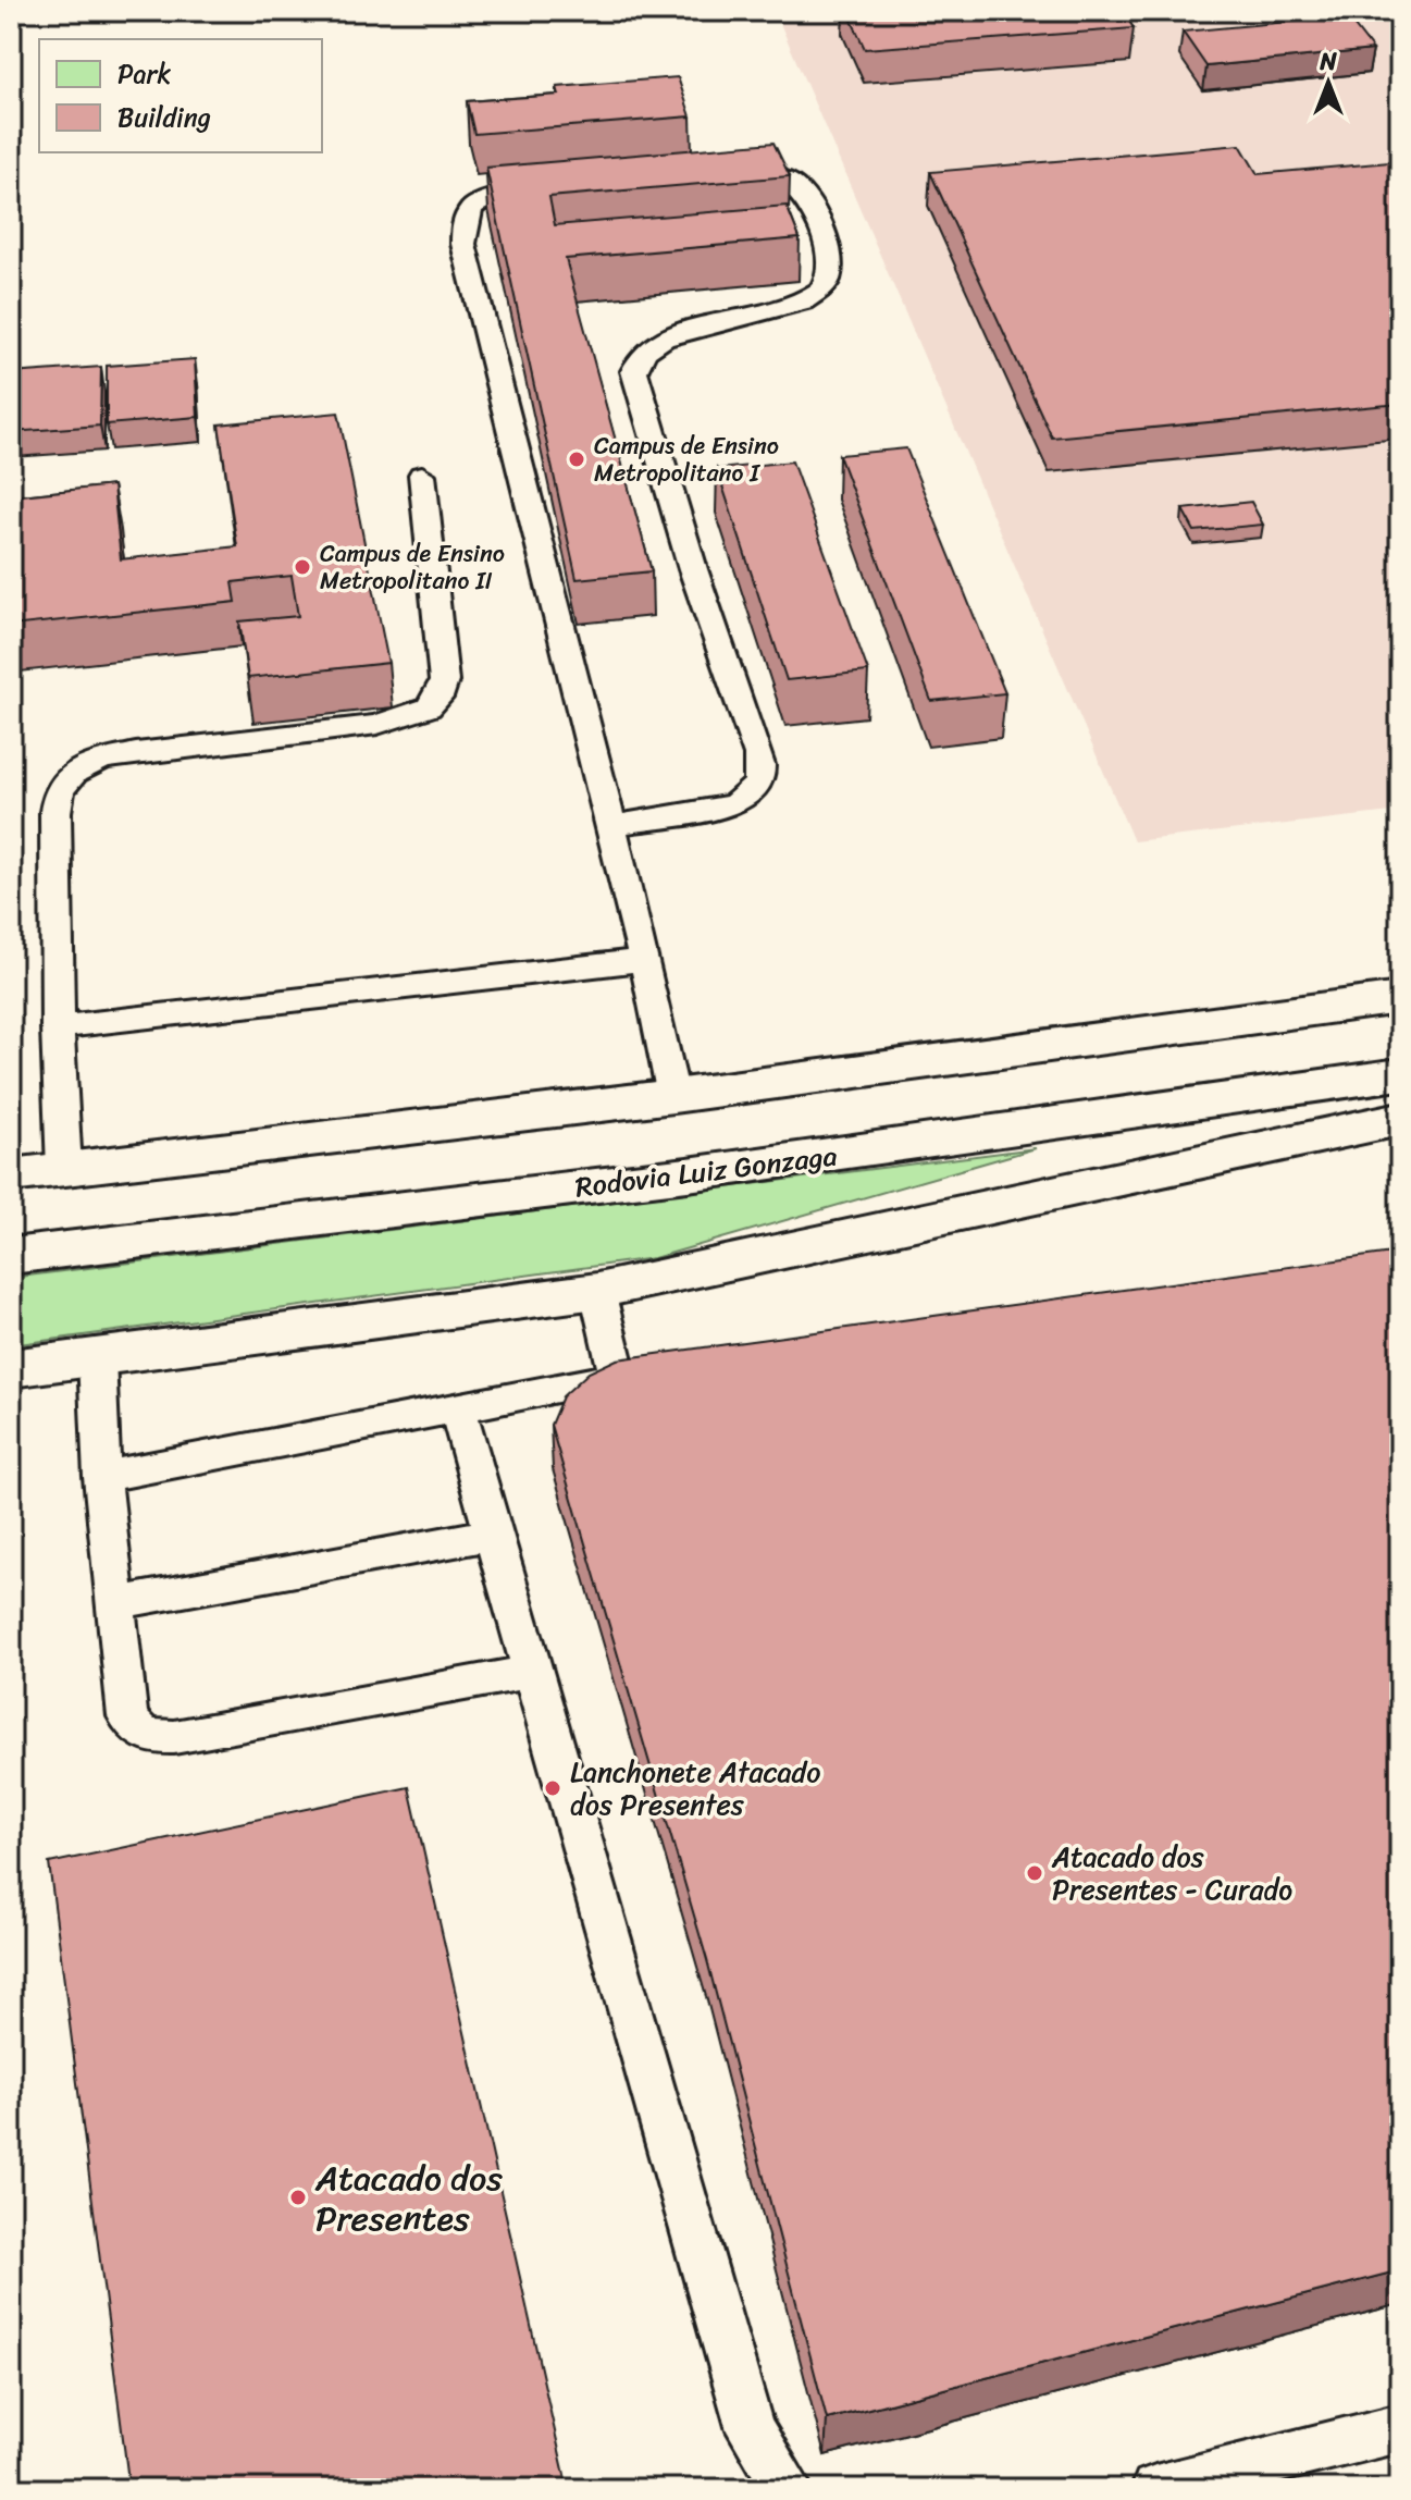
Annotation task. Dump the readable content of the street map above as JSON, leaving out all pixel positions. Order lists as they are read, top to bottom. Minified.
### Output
{"streets":{"highway":["Rodovia Luiz Gonzaga"]},"places":["Campus de Ensino Metropolitano I","Campus de Ensino Metropolitano II","Lanchonete Atacado dos Presentes","Atacado dos Presentes - Curado","Atacado dos Presentes"],"legend":["Park","Building"],"north":"top"}
